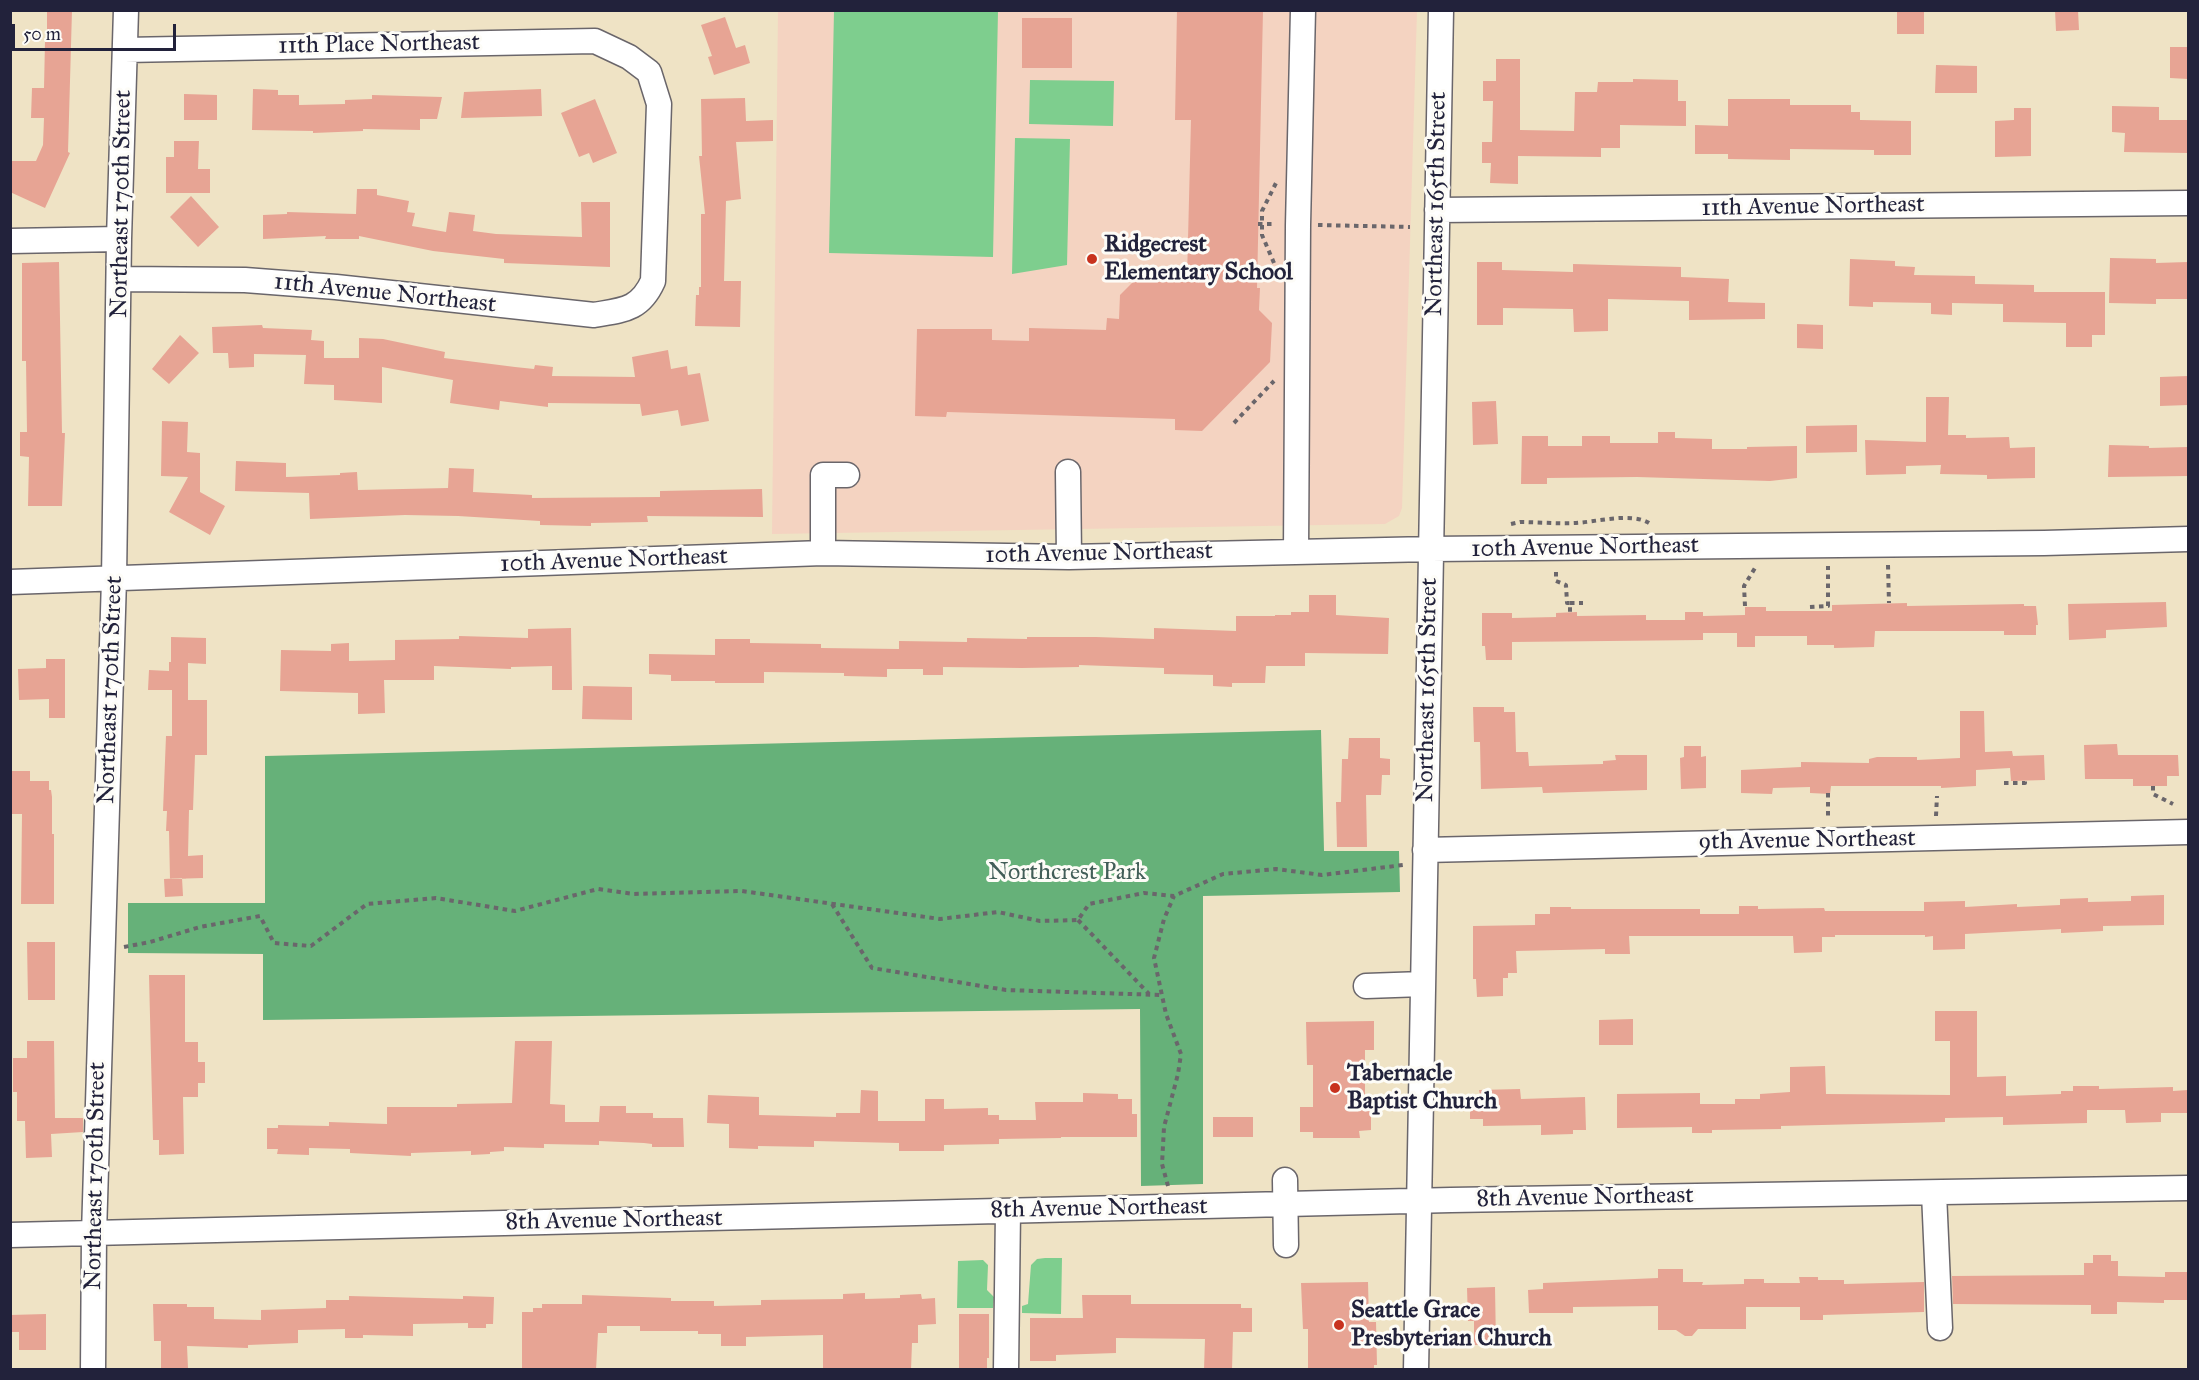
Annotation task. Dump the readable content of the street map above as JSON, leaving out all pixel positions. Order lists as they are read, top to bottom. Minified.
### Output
{"streets":{"street":["11th Place Northeast","Northeast 170th Street","Northeast 165th Street","11th Avenue Northeast","10th Avenue Northeast","9th Avenue Northeast","8th Avenue Northeast"]},"crossings":[["11th Place Northeast","Northeast 170th Street"],["11th Place Northeast","11th Avenue Northeast"],["Northeast 170th Street","11th Avenue Northeast"],["Northeast 170th Street","10th Avenue Northeast"],["Northeast 170th Street","8th Avenue Northeast"],["Northeast 165th Street","11th Avenue Northeast"],["Northeast 165th Street","10th Avenue Northeast"],["Northeast 165th Street","9th Avenue Northeast"],["Northeast 165th Street","8th Avenue Northeast"]],"parks":["Northcrest Park"],"places":["Ridgecrest Elementary School","Tabernacle Baptist Church","Seattle Grace Presbyterian Church"],"scale_bar":"50 m"}
